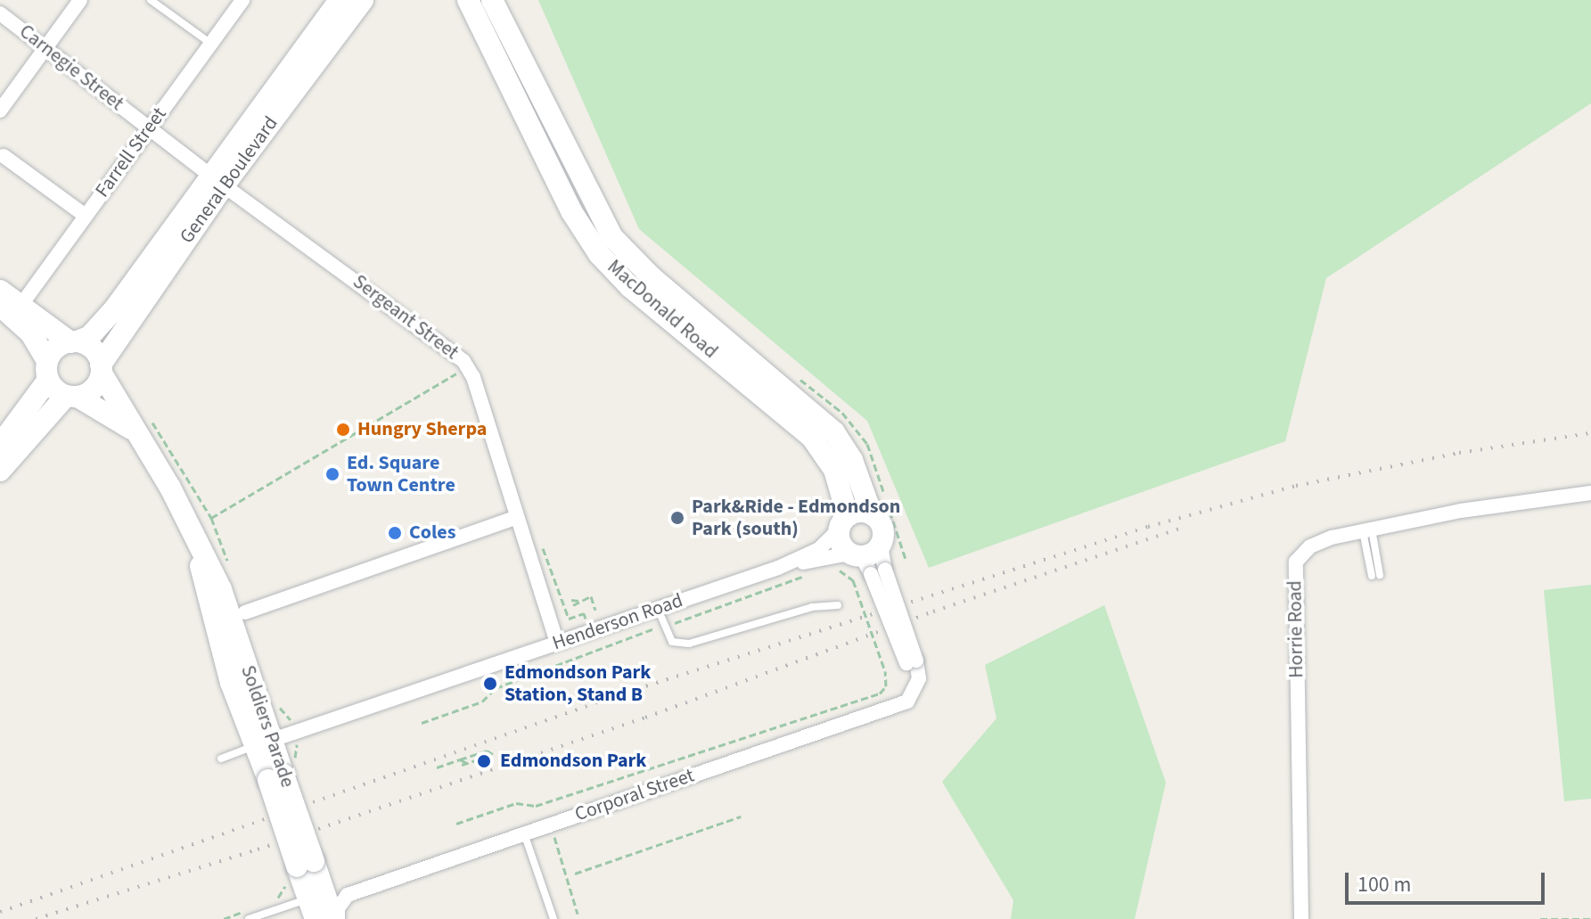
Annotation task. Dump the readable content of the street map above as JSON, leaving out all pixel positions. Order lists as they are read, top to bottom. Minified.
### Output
{"streets":{"street":["Carnegie Street","Farrell Street","General Boulevard","MacDonald Road","Sergeant Street","Henderson Road","Horrie Road","Soldiers Parade","Corporal Street"]},"crossings":[["Carnegie Street","Farrell Street"],["Carnegie Street","General Boulevard"],["Carnegie Street","Sergeant Street"],["General Boulevard","Sergeant Street"],["General Boulevard","Soldiers Parade"],["MacDonald Road","Henderson Road"],["MacDonald Road","Corporal Street"],["Sergeant Street","Henderson Road"],["Henderson Road","Soldiers Parade"],["Henderson Road","Corporal Street"]],"places":["Hungry Sherpa","Ed. Square Town Centre","Park&Ride - Edmondson Park (south)","Coles","Edmondson Park Station, Stand B","Edmondson Park"],"scale_bar":"100 m"}
